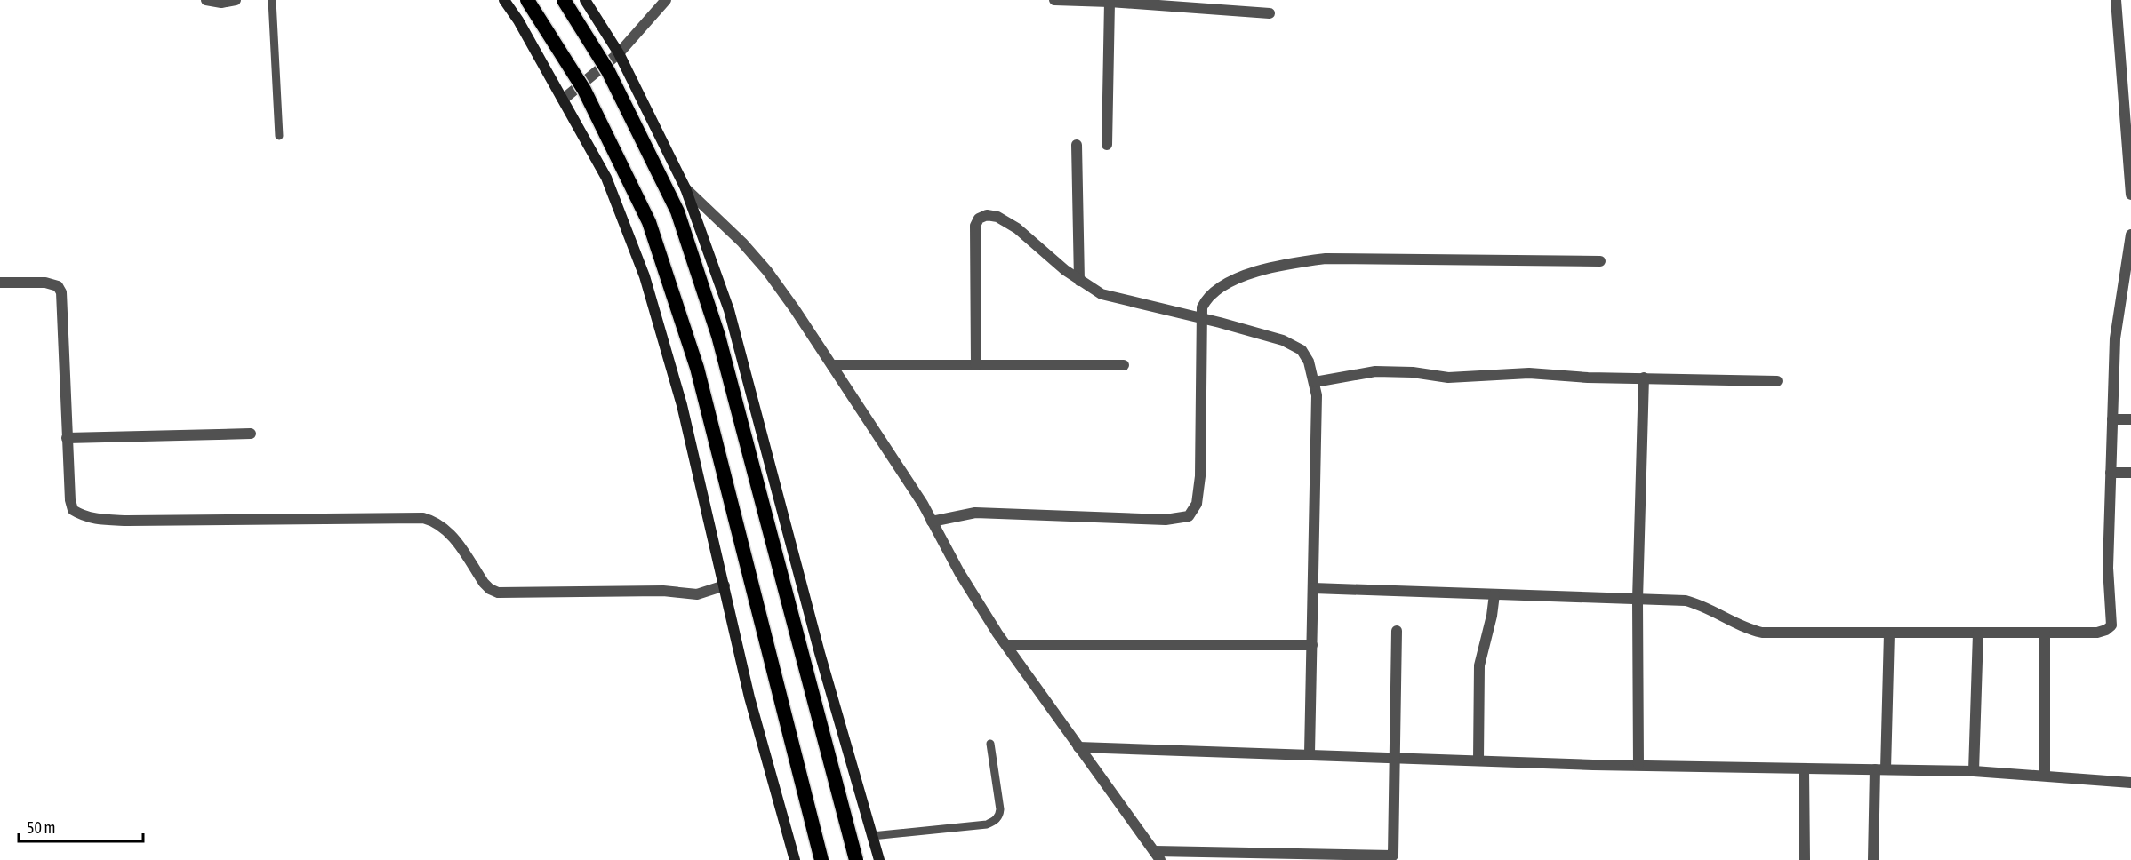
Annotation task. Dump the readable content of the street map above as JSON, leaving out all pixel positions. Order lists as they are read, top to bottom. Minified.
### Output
{"scale_bar":"50 m"}
